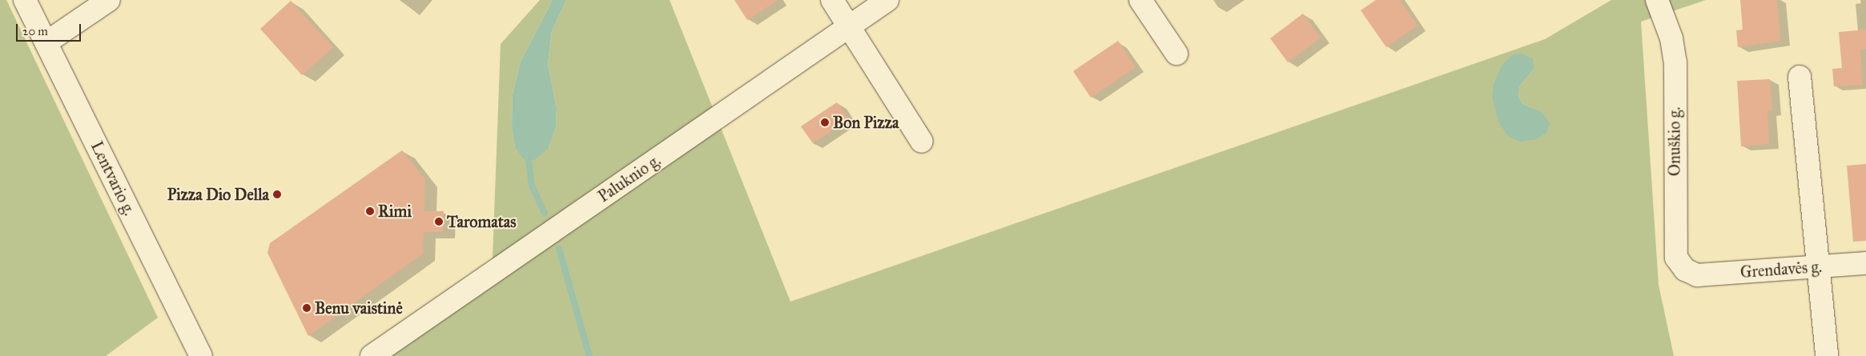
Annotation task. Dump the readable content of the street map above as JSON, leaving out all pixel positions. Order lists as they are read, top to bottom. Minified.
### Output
{"streets":{"street":["Onuškio g.","Lentvario g.","Paluknio g.","Grendavės g."]},"crossings":[["Onuškio g.","Grendavės g."]],"places":["Bon Pizza","Pizza Dio Della","Rimi","Taromatas","Benu vaistinė"],"scale_bar":"20 m"}
